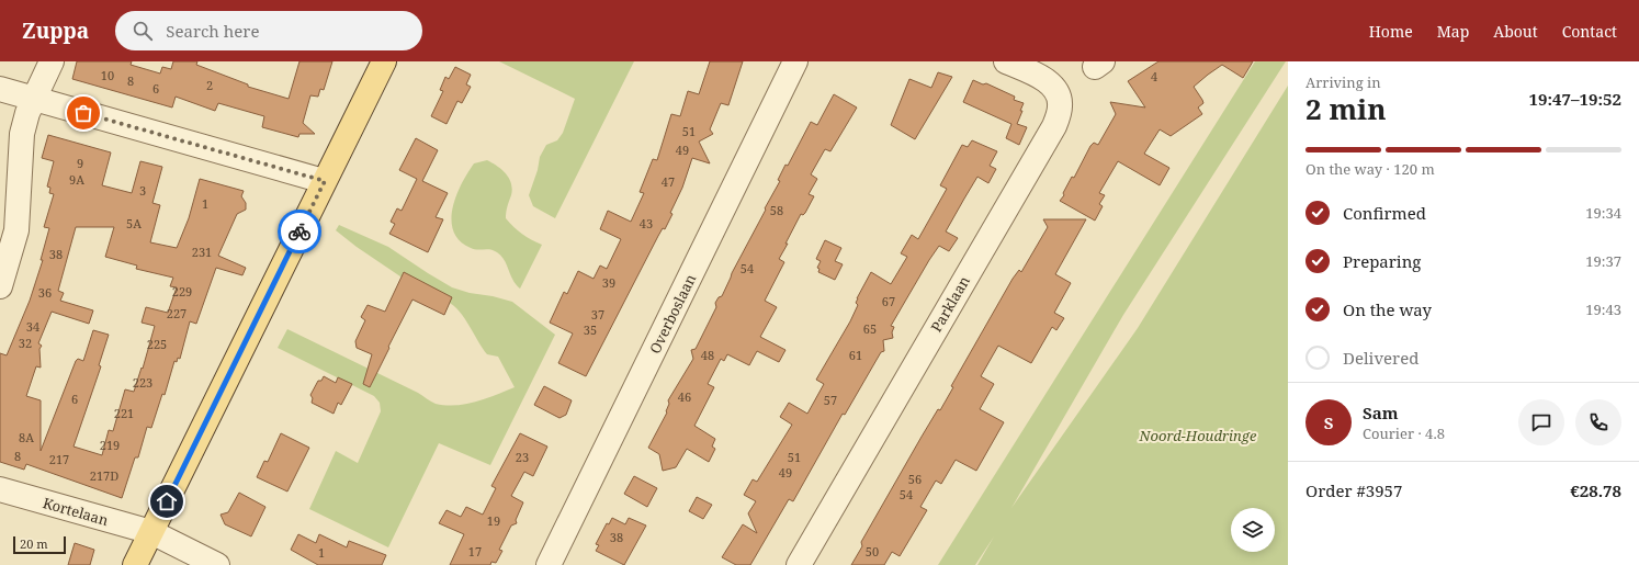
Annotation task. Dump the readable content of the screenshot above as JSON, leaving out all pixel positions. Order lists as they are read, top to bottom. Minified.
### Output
{"streets":{"street":["Parklaan","Overboslaan","Kortelaan"]},"parks":["Noord-Houdringe"],"house_numbers":["10","4","8","2","6","51","49","9","9A","47","3","1","58","5A","43","231","38","54","39","229","36","67","227","37","34","65","35","32","225","48","61","223","46","6","57","221","8A","219","8","23","51","217","49","217D","56","54","19","38","17","50","1"],"scale_bar":"20 m","page":{"header":"Zuppa","search":"Search here","nav":["Home","Map","About","Contact"],"heading":["2 min","Arriving in","19:47–19:52"],"panel":["Sam","Courier · 4.8","Order #3957","€28.78"],"bar":"On the way · 120 m","list":[["Confirmed","19:34"],["Preparing","19:37"],["On the way","19:43"],"Delivered"],"round":"S","scale":"20 m"}}
